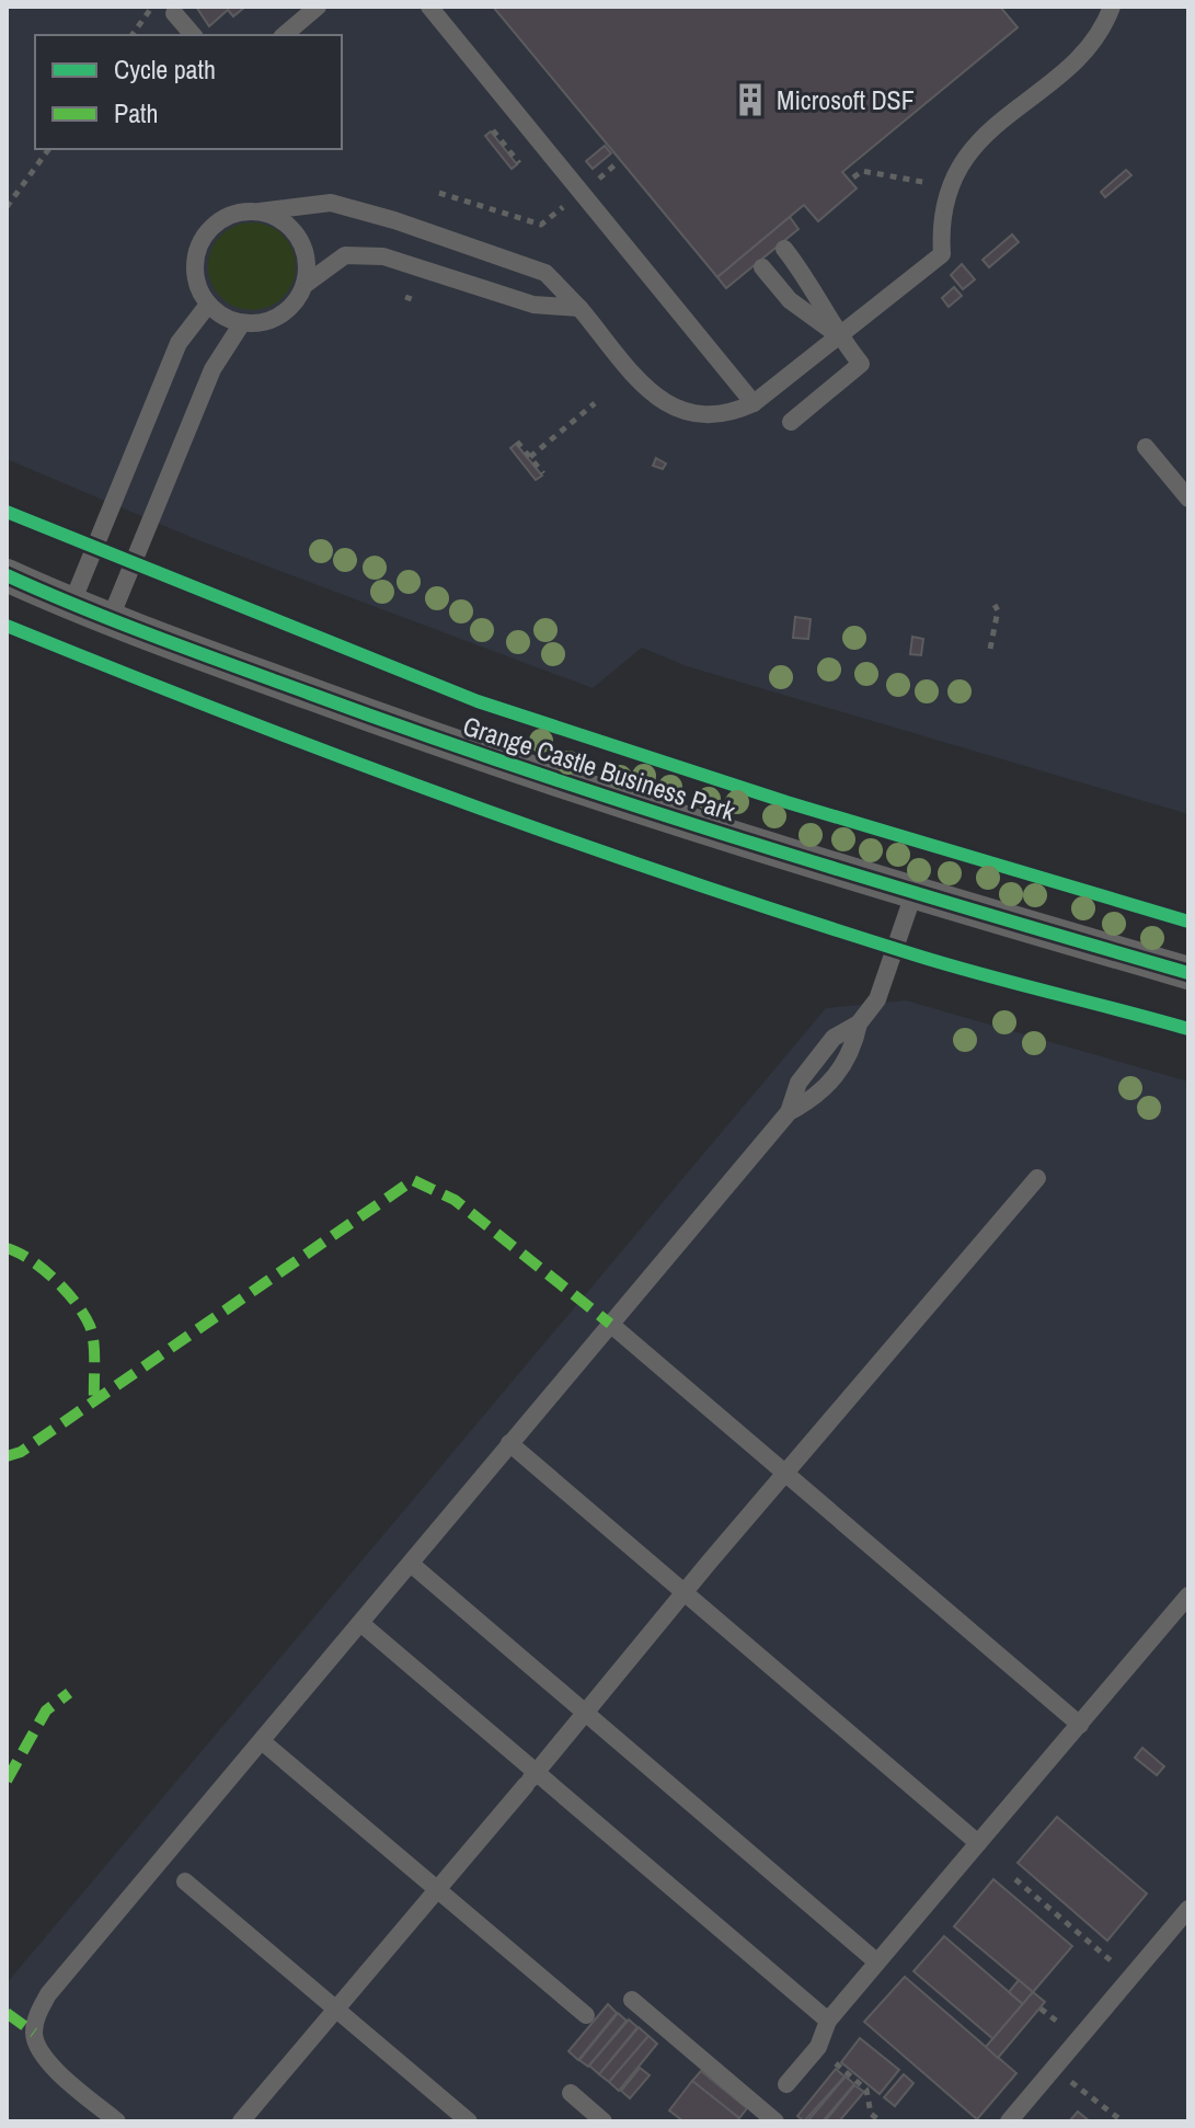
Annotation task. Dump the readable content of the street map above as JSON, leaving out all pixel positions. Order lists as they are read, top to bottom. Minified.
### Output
{"streets":{"street":["Grange Castle Business Park"]},"places":{"building":["Microsoft DSF"]},"legend":["Cycle path","Path"]}
